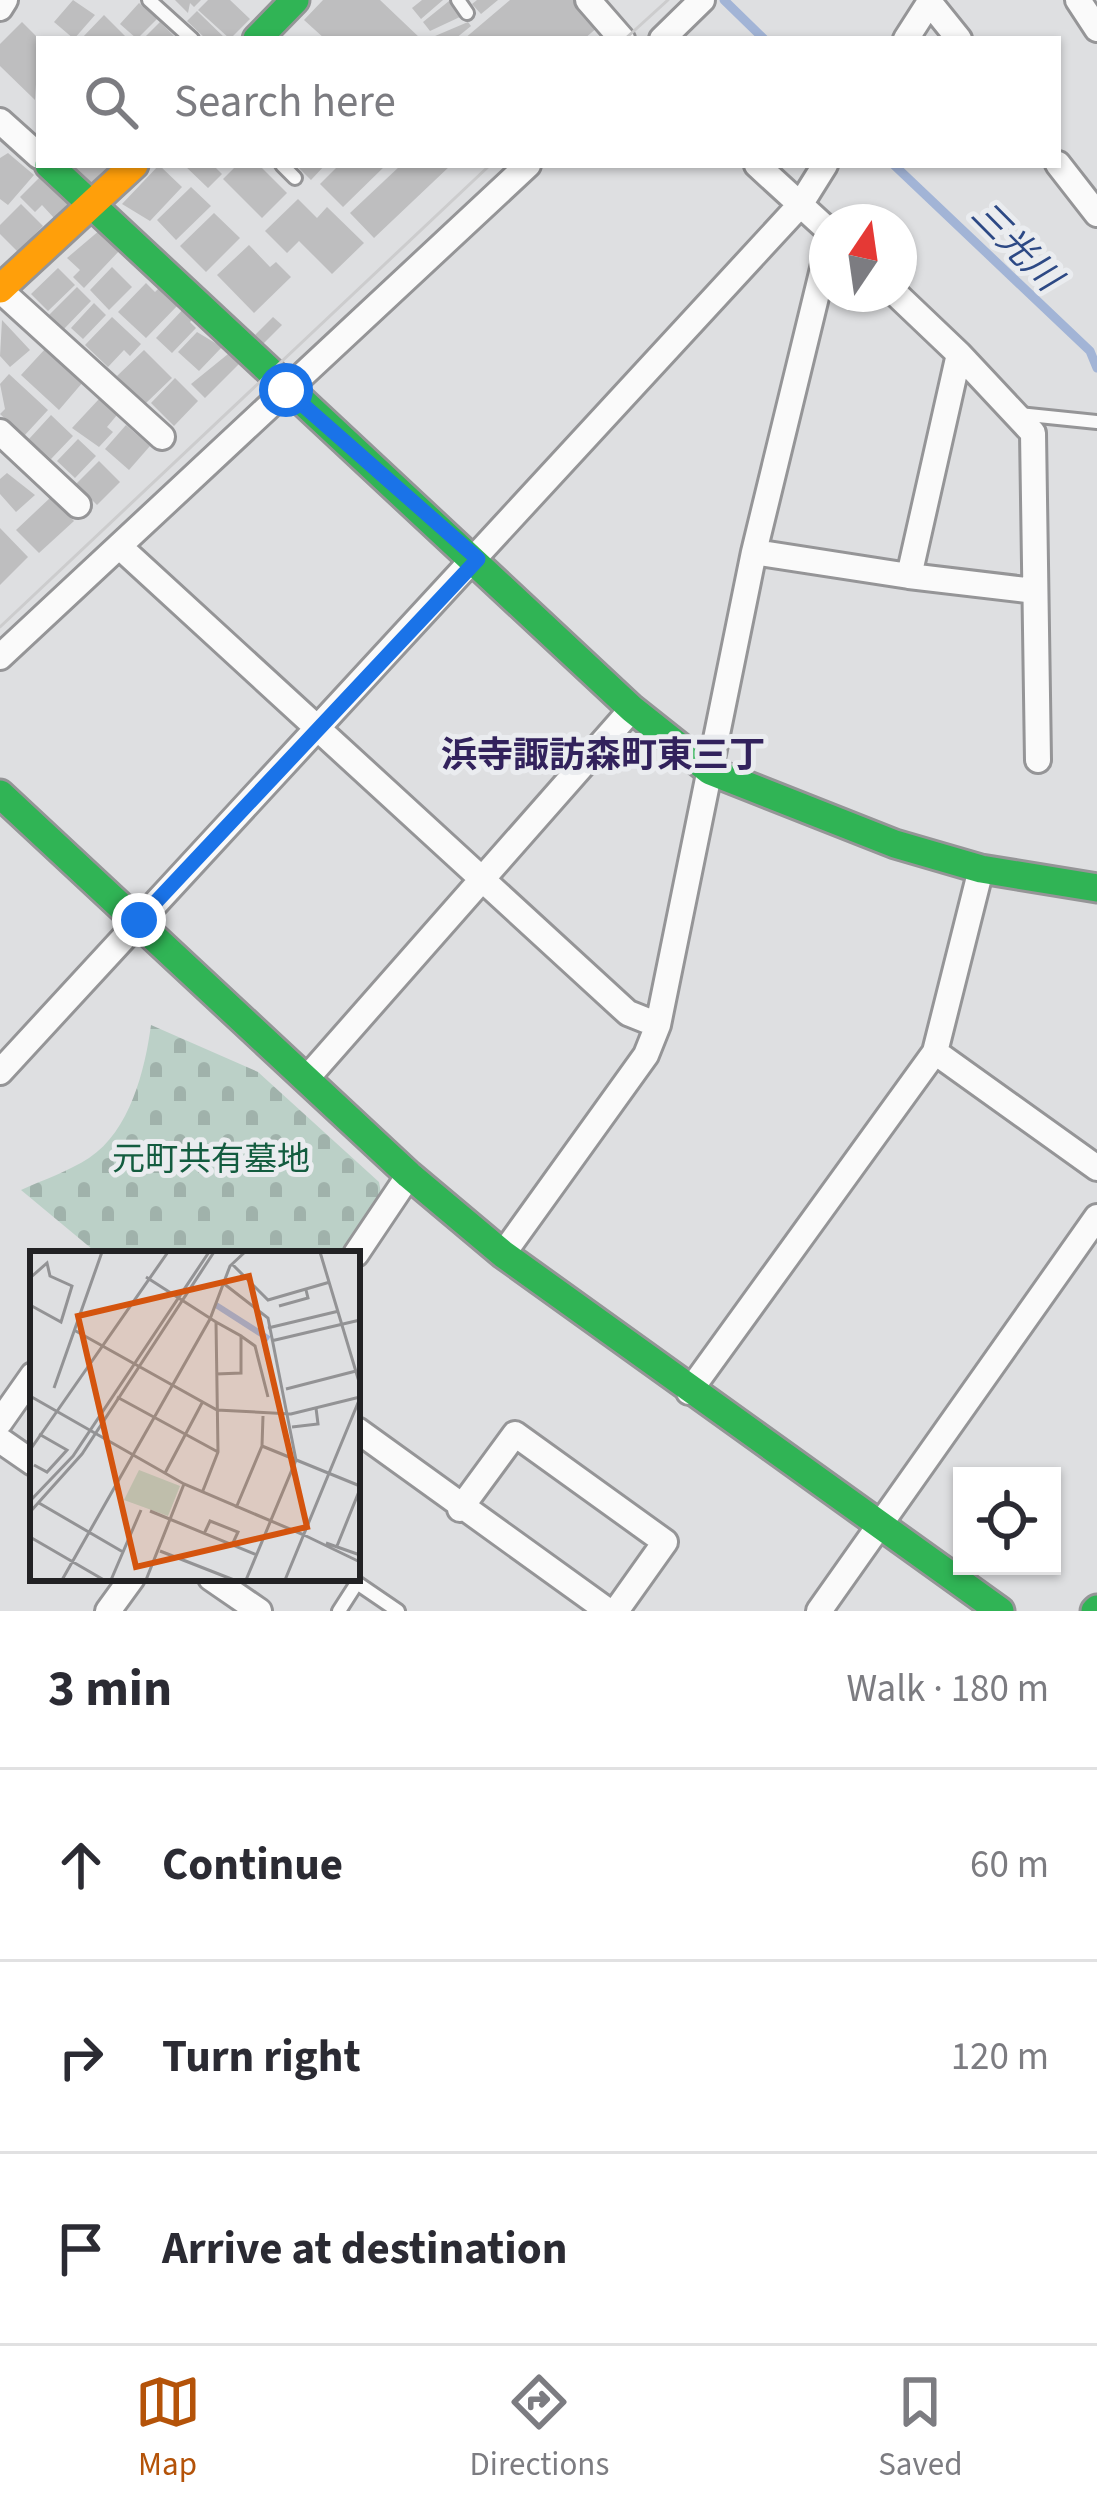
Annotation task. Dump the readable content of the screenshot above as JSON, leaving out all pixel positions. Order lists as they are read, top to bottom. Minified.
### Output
{"districts":["浜寺諏訪森町東三丁"],"water":["三光川"],"parks":["元町共有墓地"],"north":"top","page":{"search":"Search here","heading":["3 min","Walk · 180 m"],"list":[["Continue","60 m"],["Turn right","120 m"],"Arrive at destination"],"nav":["Map","Directions","Saved"]}}
